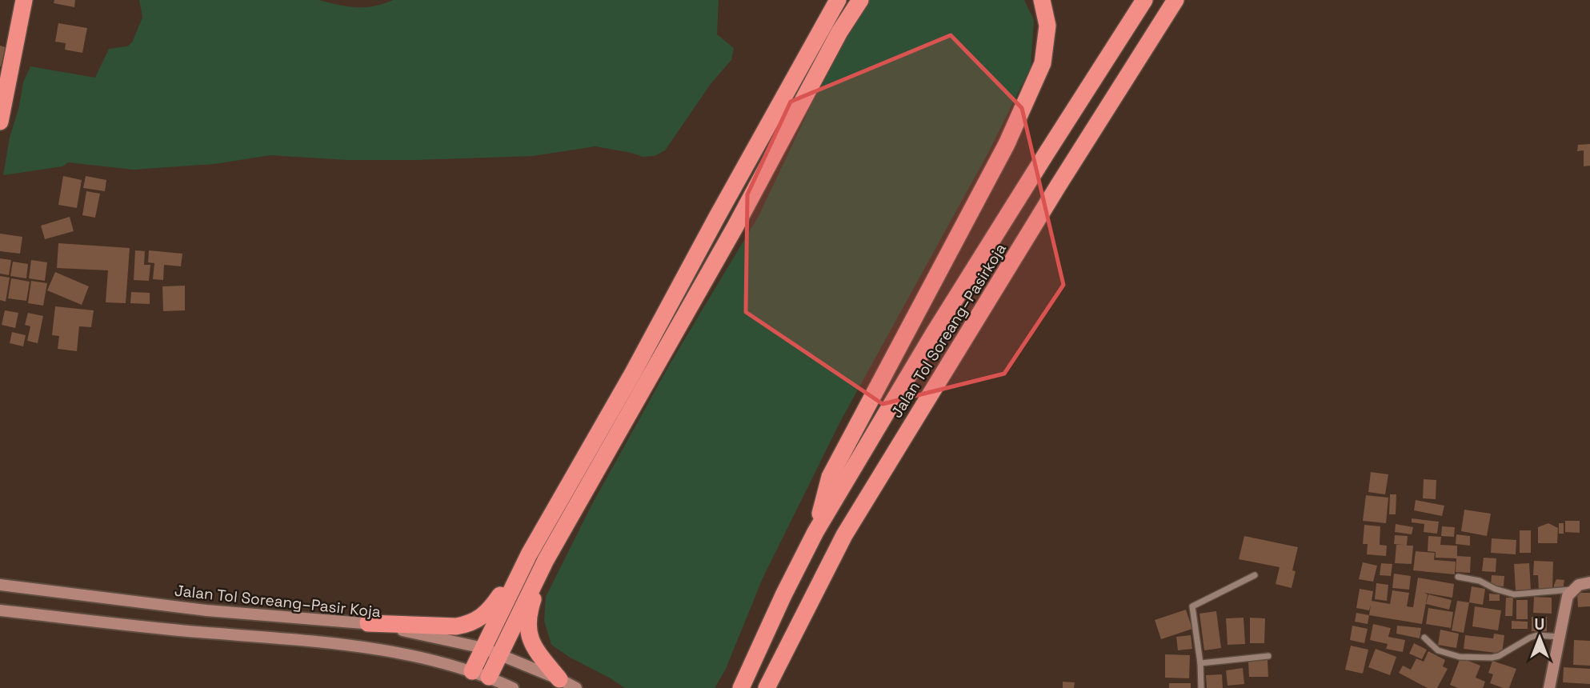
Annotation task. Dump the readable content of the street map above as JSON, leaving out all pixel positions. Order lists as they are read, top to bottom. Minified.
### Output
{"streets":{"highway":["Jalan Tol Soreang–Pasirkoja"],"street":["Jalan Tol Soreang–Pasir Koja"]},"north":"top"}
